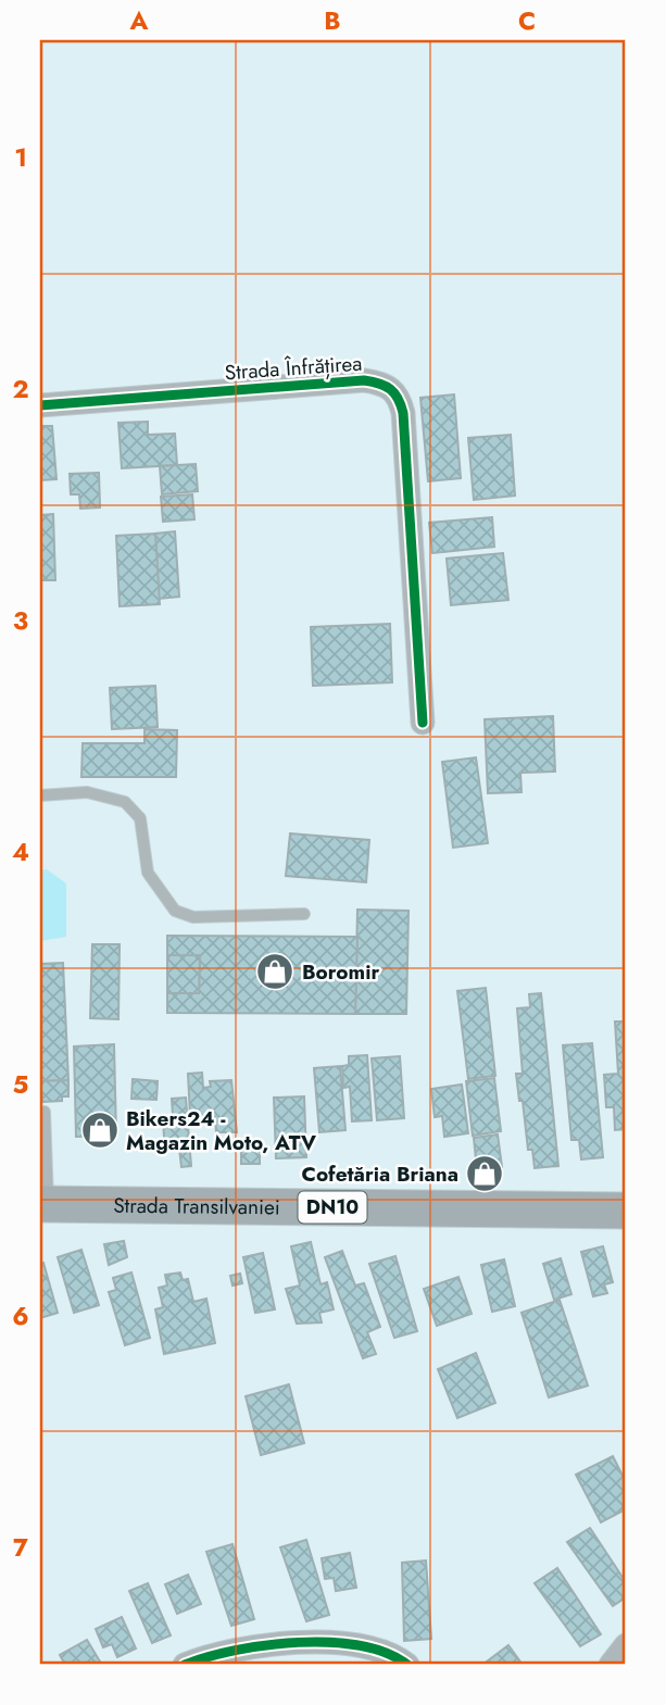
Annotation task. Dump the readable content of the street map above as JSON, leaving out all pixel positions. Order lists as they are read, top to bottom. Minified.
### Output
{"streets":{"main road":["Strada Transilvaniei","DN10"],"street":["Strada Înfrățirea"]},"places":{"shop":["Boromir","Bikers24 - Magazin Moto, ATV","Cofetăria Briana"]},"grid":{"columns":["A","B","C"],"rows":["1","2","3","4","5","6","7"]}}
